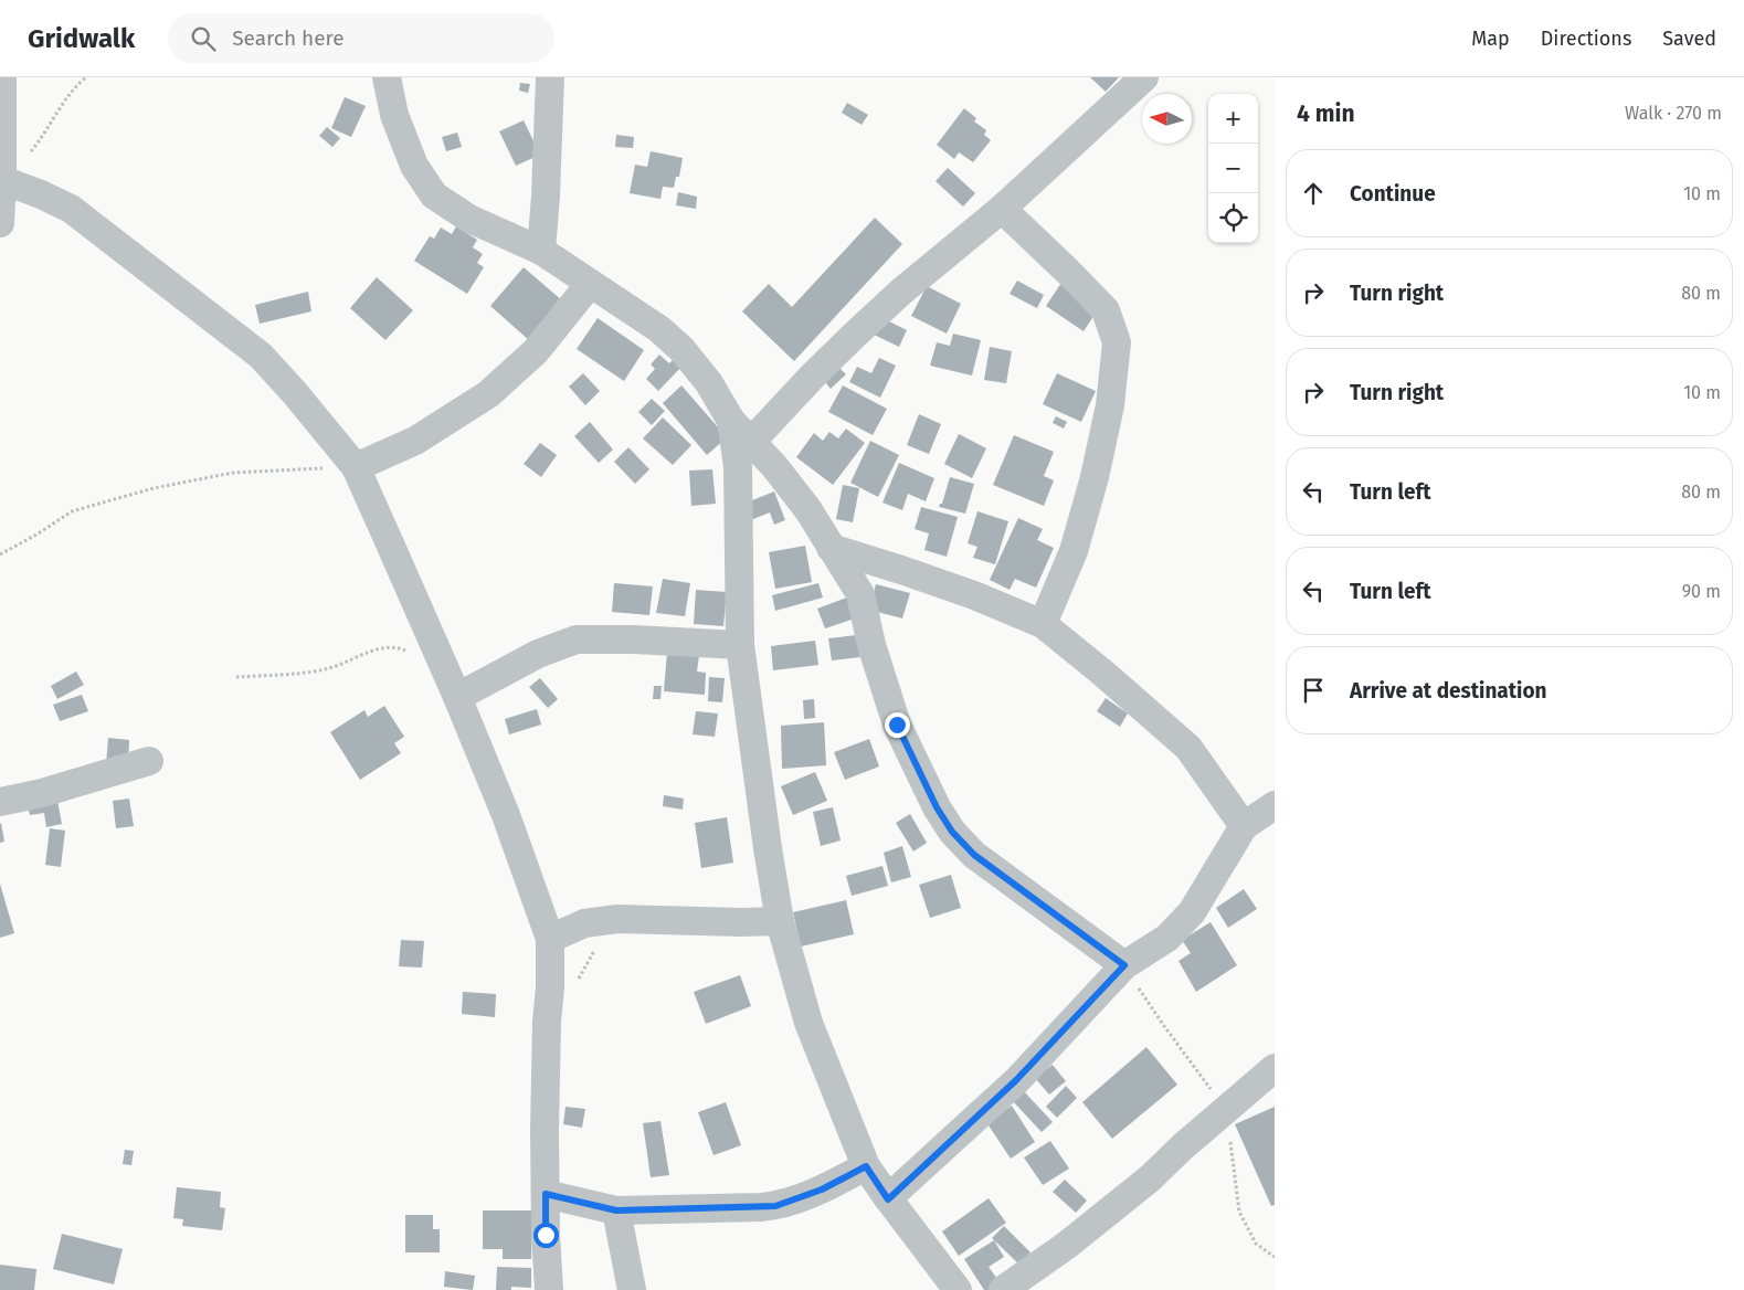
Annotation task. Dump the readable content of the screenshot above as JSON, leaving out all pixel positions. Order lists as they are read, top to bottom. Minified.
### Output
{"north":"left","page":{"header":"Gridwalk","search":"Search here","nav":["Map","Directions","Saved"],"heading":["4 min","Walk · 270 m"],"map_buttons":["+","−"],"list":[["Continue","10 m"],["Turn right","80 m"],["Turn right","10 m"],["Turn left","80 m"],["Turn left","90 m"],"Arrive at destination"]}}
